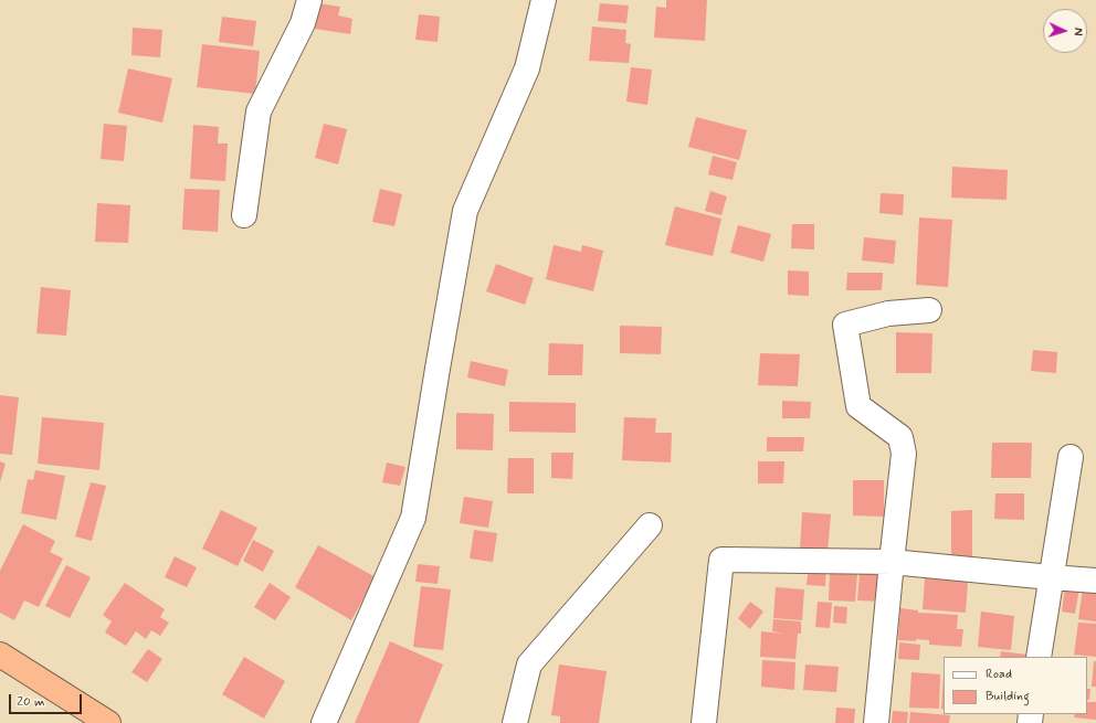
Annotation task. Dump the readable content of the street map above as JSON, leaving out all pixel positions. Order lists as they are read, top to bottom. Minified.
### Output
{"legend":["Road","Building"],"scale_bar":"20 m","north":"right"}
